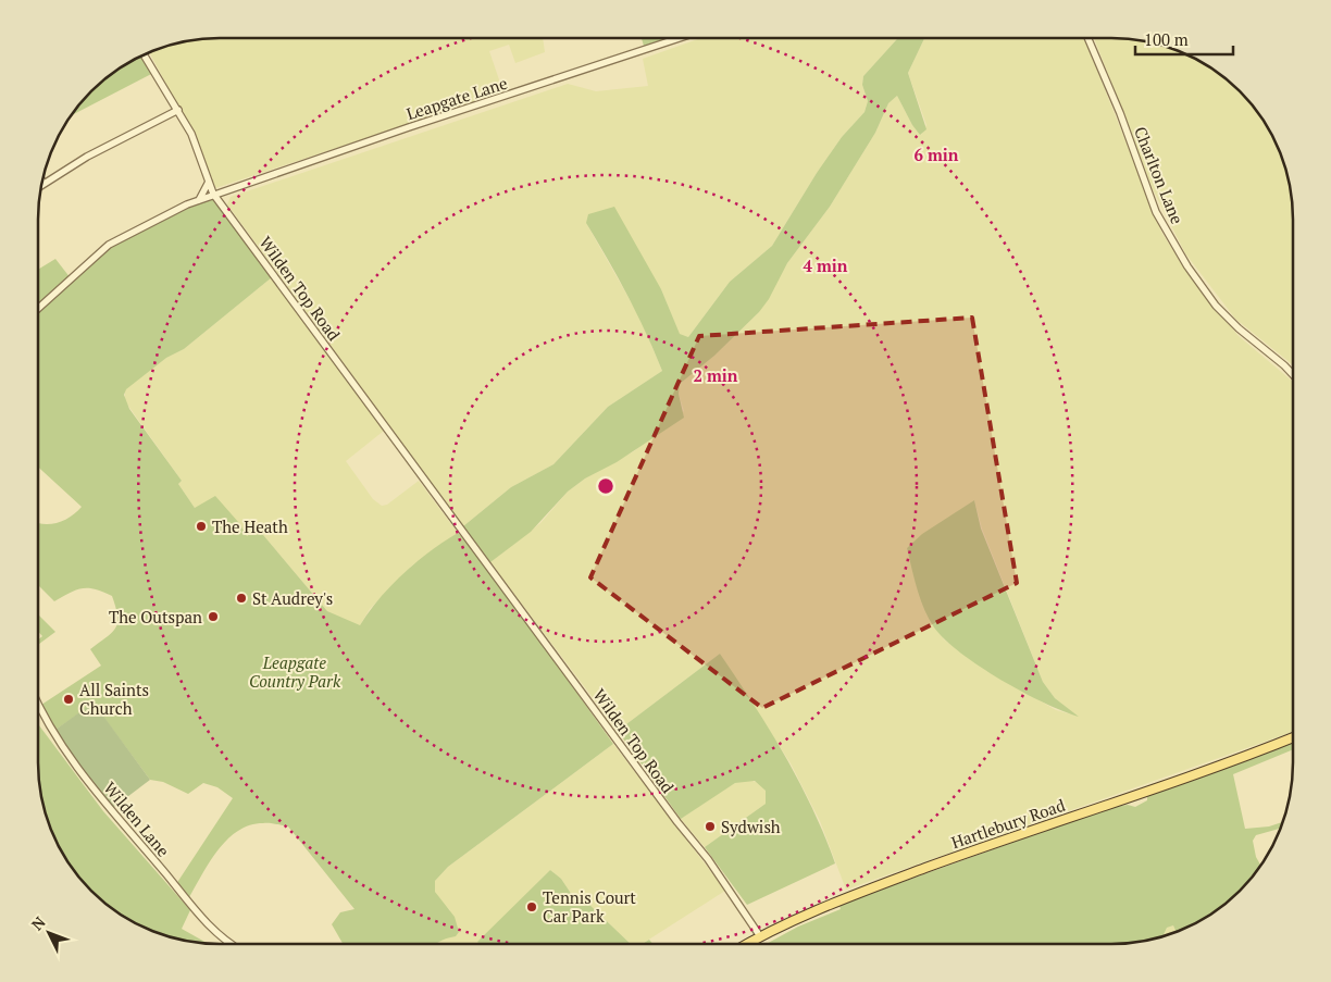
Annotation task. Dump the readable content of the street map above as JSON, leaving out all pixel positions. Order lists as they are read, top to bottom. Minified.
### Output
{"streets":{"main road":["Hartlebury Road"],"street":["Leapgate Lane","Charlton Lane","Wilden Top Road","Wilden Lane"]},"crossings":[["Leapgate Lane","Wilden Top Road"],["Wilden Top Road","Hartlebury Road"]],"parks":["Leapgate Country Park"],"places":["The Heath","St Audrey's","The Outspan","All Saints Church","Sydwish","Tennis Court Car Park"],"scale_bar":"100 m","north":"top left","rings":["6 min","4 min","2 min"]}
